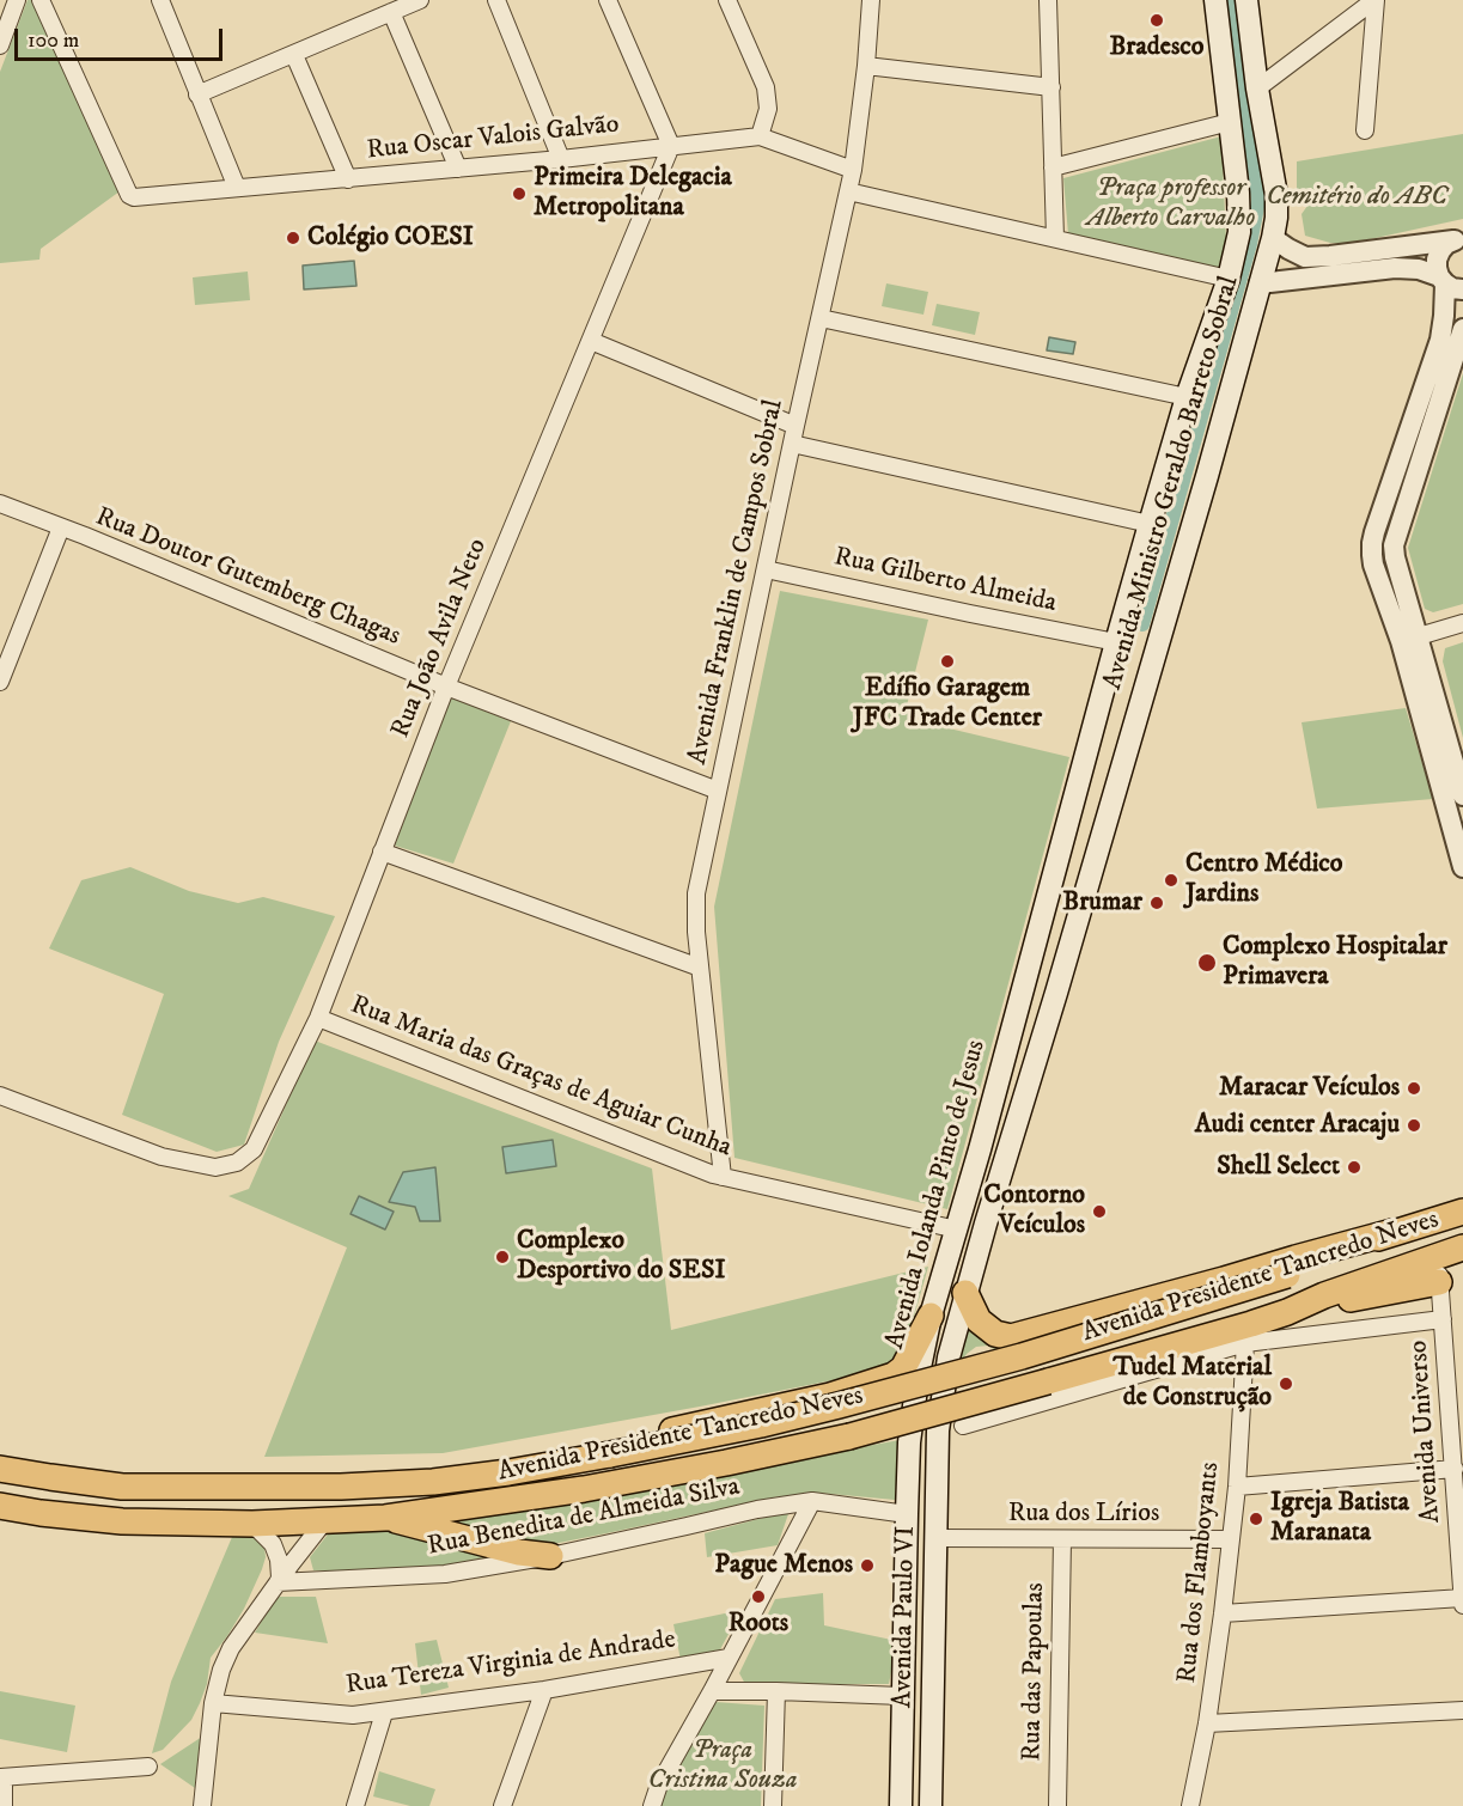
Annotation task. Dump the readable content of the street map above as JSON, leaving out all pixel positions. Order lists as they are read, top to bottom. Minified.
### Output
{"streets":{"main road":["Avenida Ministro Geraldo Barreto Sobral","Avenida Iolanda Pinto de Jesus","Avenida Presidente Tancredo Neves","Avenida Paulo VI"],"street":["Rua Oscar Valois Galvão","Rua Doutor Gutemberg Chagas","Rua Gilberto Almeida","Avenida Franklin de Campos Sobral","Rua João Avila Neto","Rua Maria das Graças de Aguiar Cunha","Avenida Universo","Rua dos Lírios","Rua Benedita de Almeida Silva","Rua dos Flamboyants","Rua Tereza Virginia de Andrade","Rua das Papoulas"]},"crossings":[["Rua Oscar Valois Galvão","Avenida Franklin de Campos Sobral"],["Rua Oscar Valois Galvão","Rua João Avila Neto"],["Avenida Ministro Geraldo Barreto Sobral","Rua Gilberto Almeida"],["Avenida Ministro Geraldo Barreto Sobral","Avenida Iolanda Pinto de Jesus"],["Rua Doutor Gutemberg Chagas","Avenida Franklin de Campos Sobral"],["Rua Doutor Gutemberg Chagas","Rua João Avila Neto"],["Rua Gilberto Almeida","Avenida Franklin de Campos Sobral"],["Avenida Franklin de Campos Sobral","Rua Maria das Graças de Aguiar Cunha"],["Rua João Avila Neto","Rua Maria das Graças de Aguiar Cunha"],["Rua Maria das Graças de Aguiar Cunha","Avenida Iolanda Pinto de Jesus"],["Avenida Iolanda Pinto de Jesus","Avenida Paulo VI"],["Avenida Presidente Tancredo Neves","Avenida Universo"],["Rua dos Lírios","Rua dos Flamboyants"],["Rua dos Lírios","Avenida Paulo VI"],["Rua dos Lírios","Rua das Papoulas"],["Rua Benedita de Almeida Silva","Avenida Paulo VI"]],"parks":["Praça professor Alberto Carvalho","Cemitério do ABC","Praça Cristina Souza"],"places":["Bradesco","Primeira Delegacia Metropolitana","Colégio COESI","Edífio Garagem JFC Trade Center","Centro Médico Jardins","Brumar","Complexo Hospitalar Primavera","Maracar Veículos","Audi center Aracaju","Shell Select","Contorno Veículos","Complexo Desportivo do SESI","Tudel Material de Construção","Igreja Batista Maranata","Pague Menos","Roots"],"scale_bar":"100 m"}
